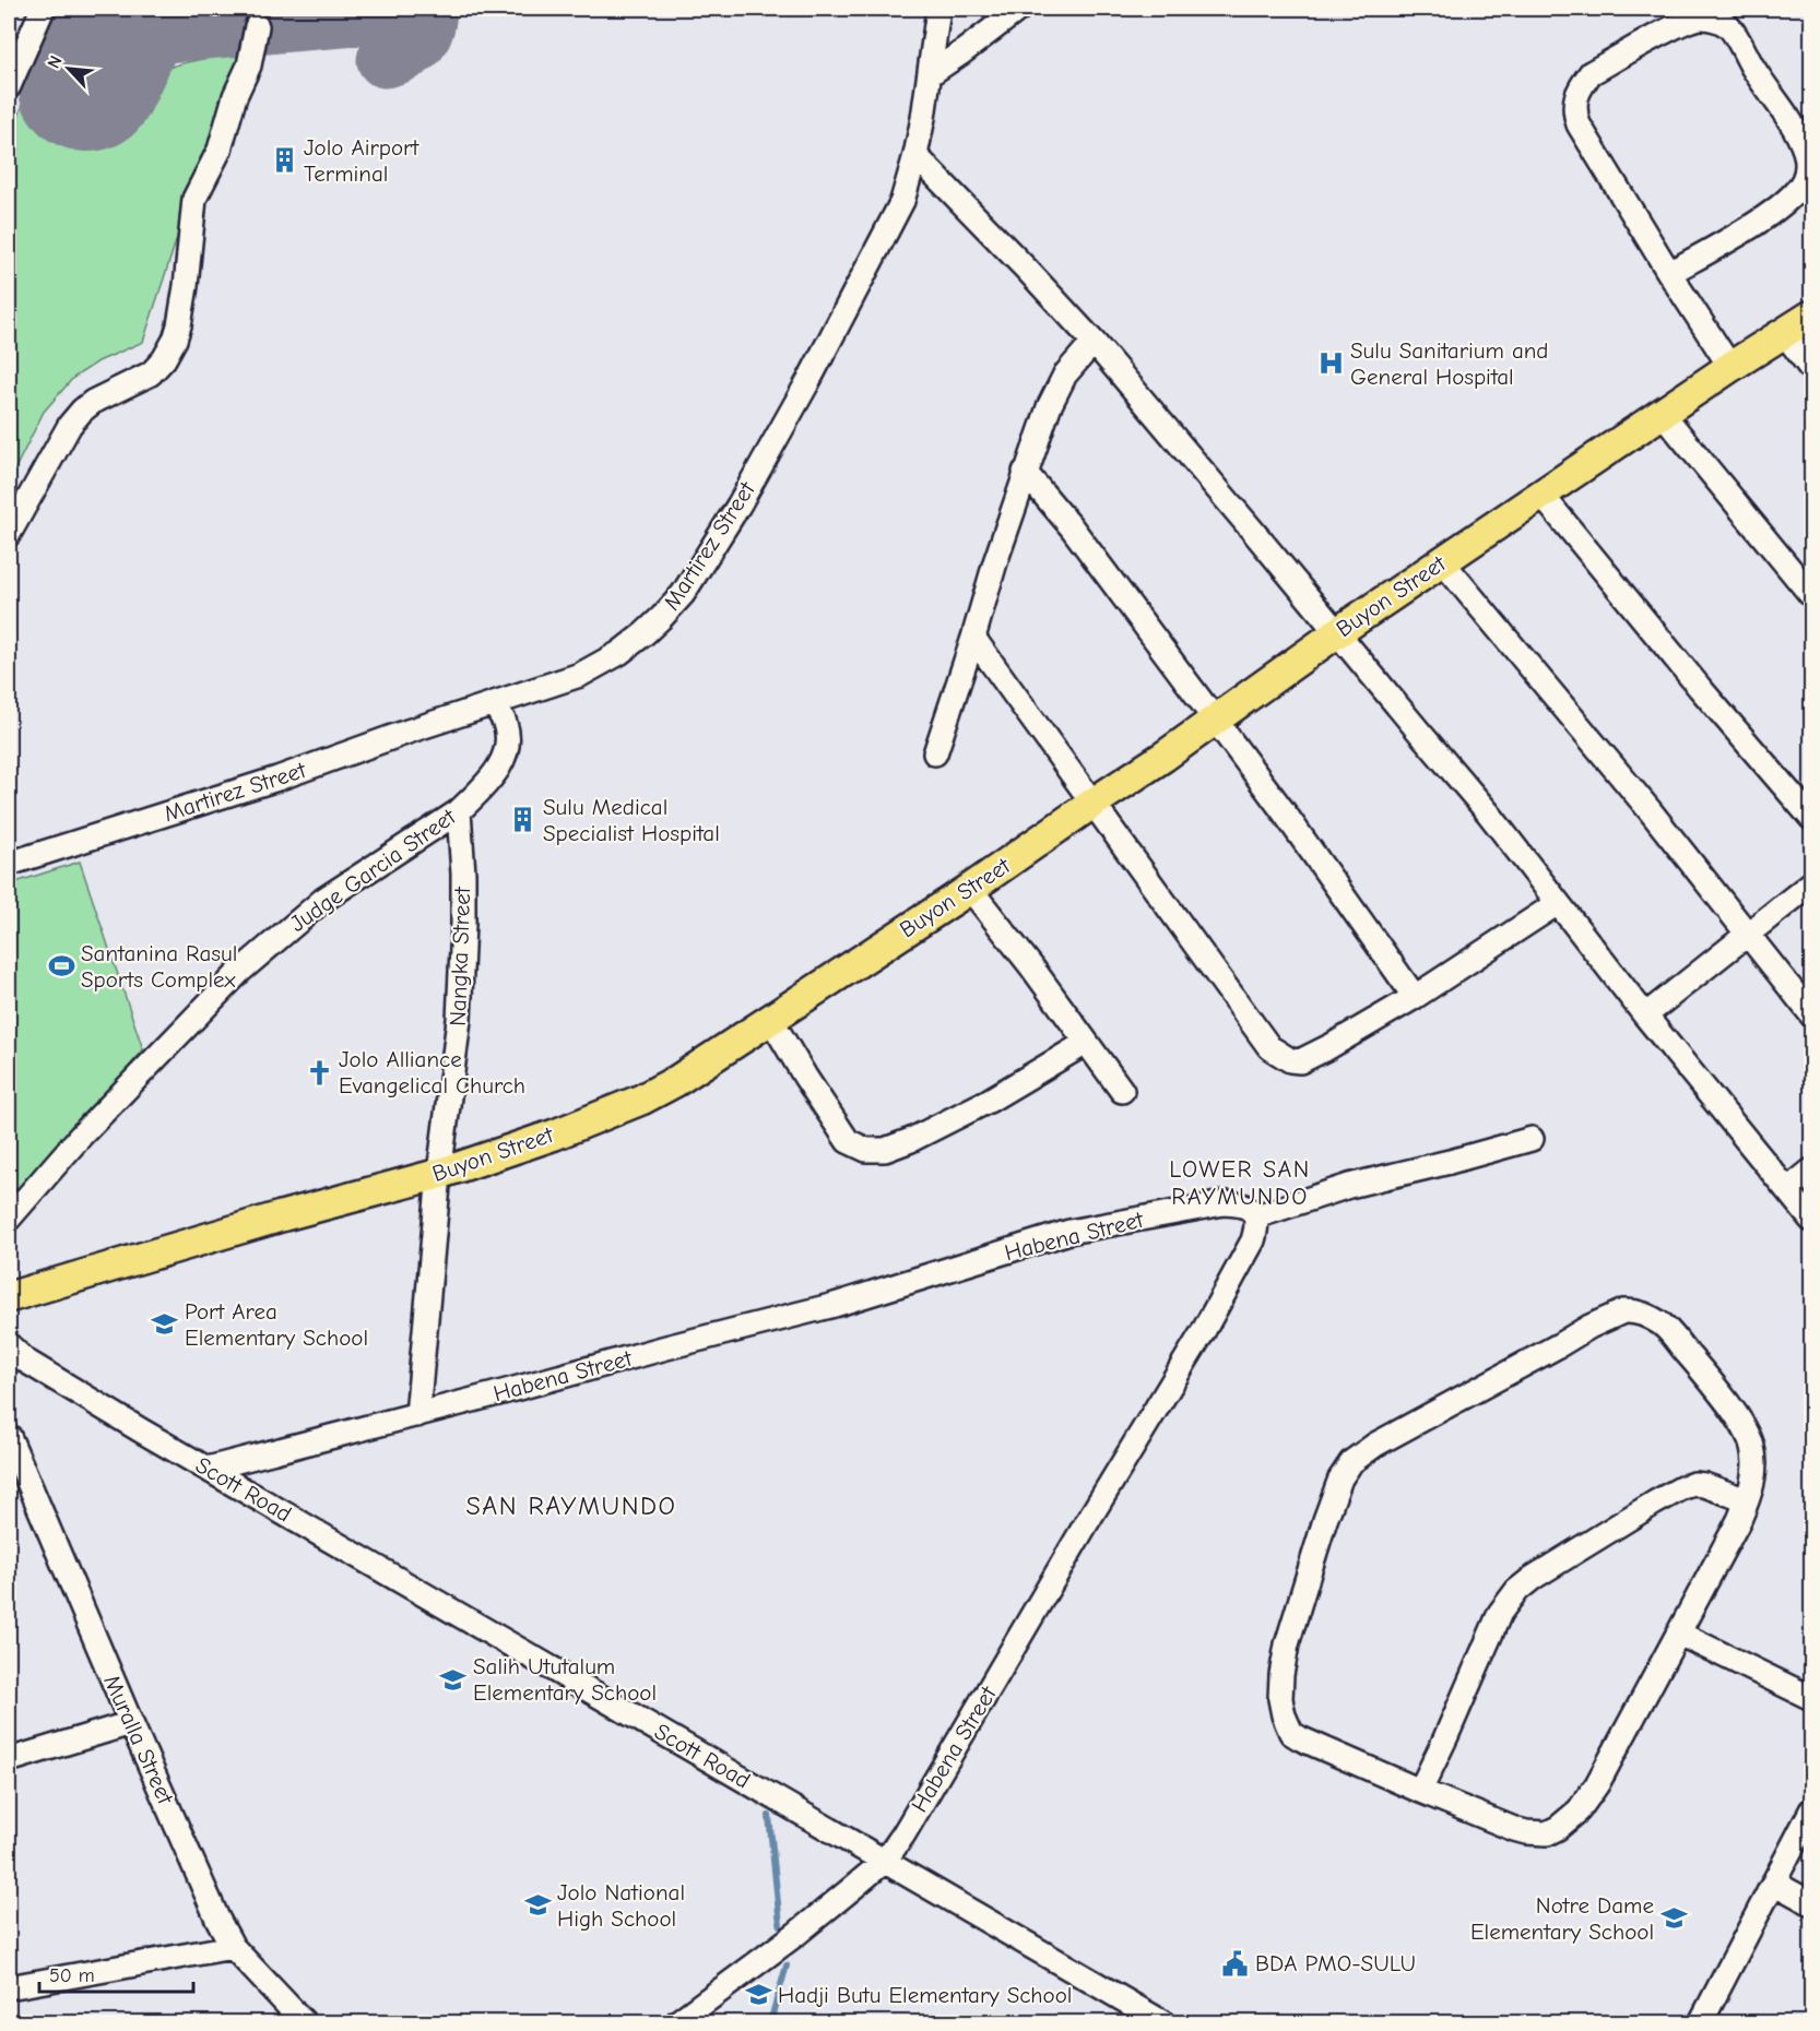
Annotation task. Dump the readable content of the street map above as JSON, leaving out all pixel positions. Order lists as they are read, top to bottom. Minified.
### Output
{"streets":{"main road":["Buyon Street"],"street":["Martirez Street","Judge Garcia Street","Nangka Street","Habena Street","Scott Road","Muralla Street"]},"crossings":[["Martirez Street","Judge Garcia Street"],["Buyon Street","Nangka Street"],["Judge Garcia Street","Nangka Street"],["Nangka Street","Habena Street"],["Habena Street","Scott Road"]],"districts":["LOWER SAN RAYMUNDO","SAN RAYMUNDO"],"places":{"building":["Jolo Airport Terminal","Sulu Medical Specialist Hospital"],"hospital":["Sulu Sanitarium and General Hospital"],"sports":["Santanina Rasul Sports Complex"],"church":["Jolo Alliance Evangelical Church"],"school or university":["Port Area Elementary School","Salih Ututalum Elementary School","Jolo National High School","Notre Dame Elementary School","Hadji Butu Elementary School"],"public building":["BDA PMO-SULU"]},"scale_bar":"50 m","north":"top left"}
